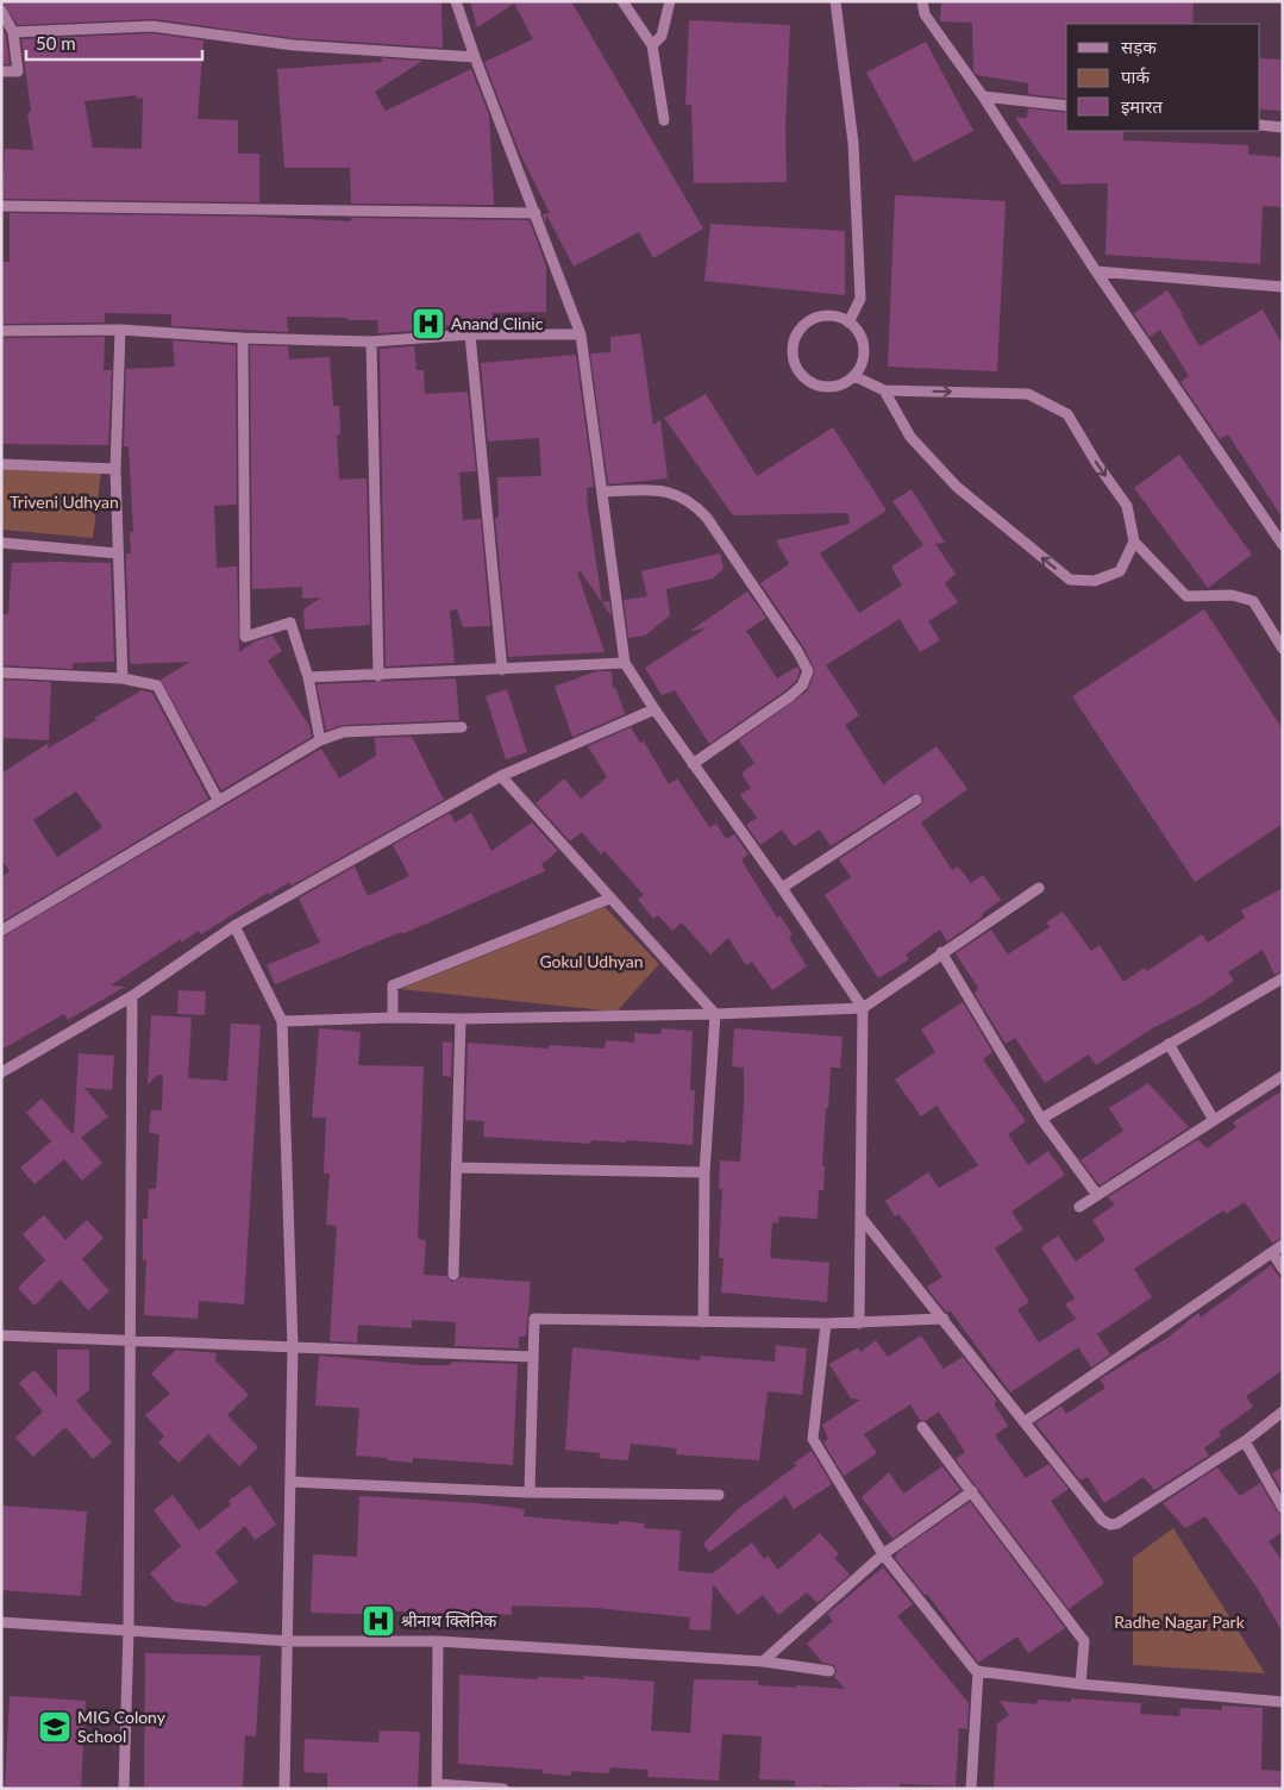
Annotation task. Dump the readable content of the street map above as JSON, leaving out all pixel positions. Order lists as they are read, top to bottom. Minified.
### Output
{"parks":["Triveni Udhyan","Gokul Udhyan","Radhe Nagar Park"],"places":{"hospital":["Anand Clinic","श्रीनाथ क्लिनिक"],"school or university":["MIG Colony School"]},"legend":["सड़क","पार्क","इमारत"],"scale_bar":"50 m"}
